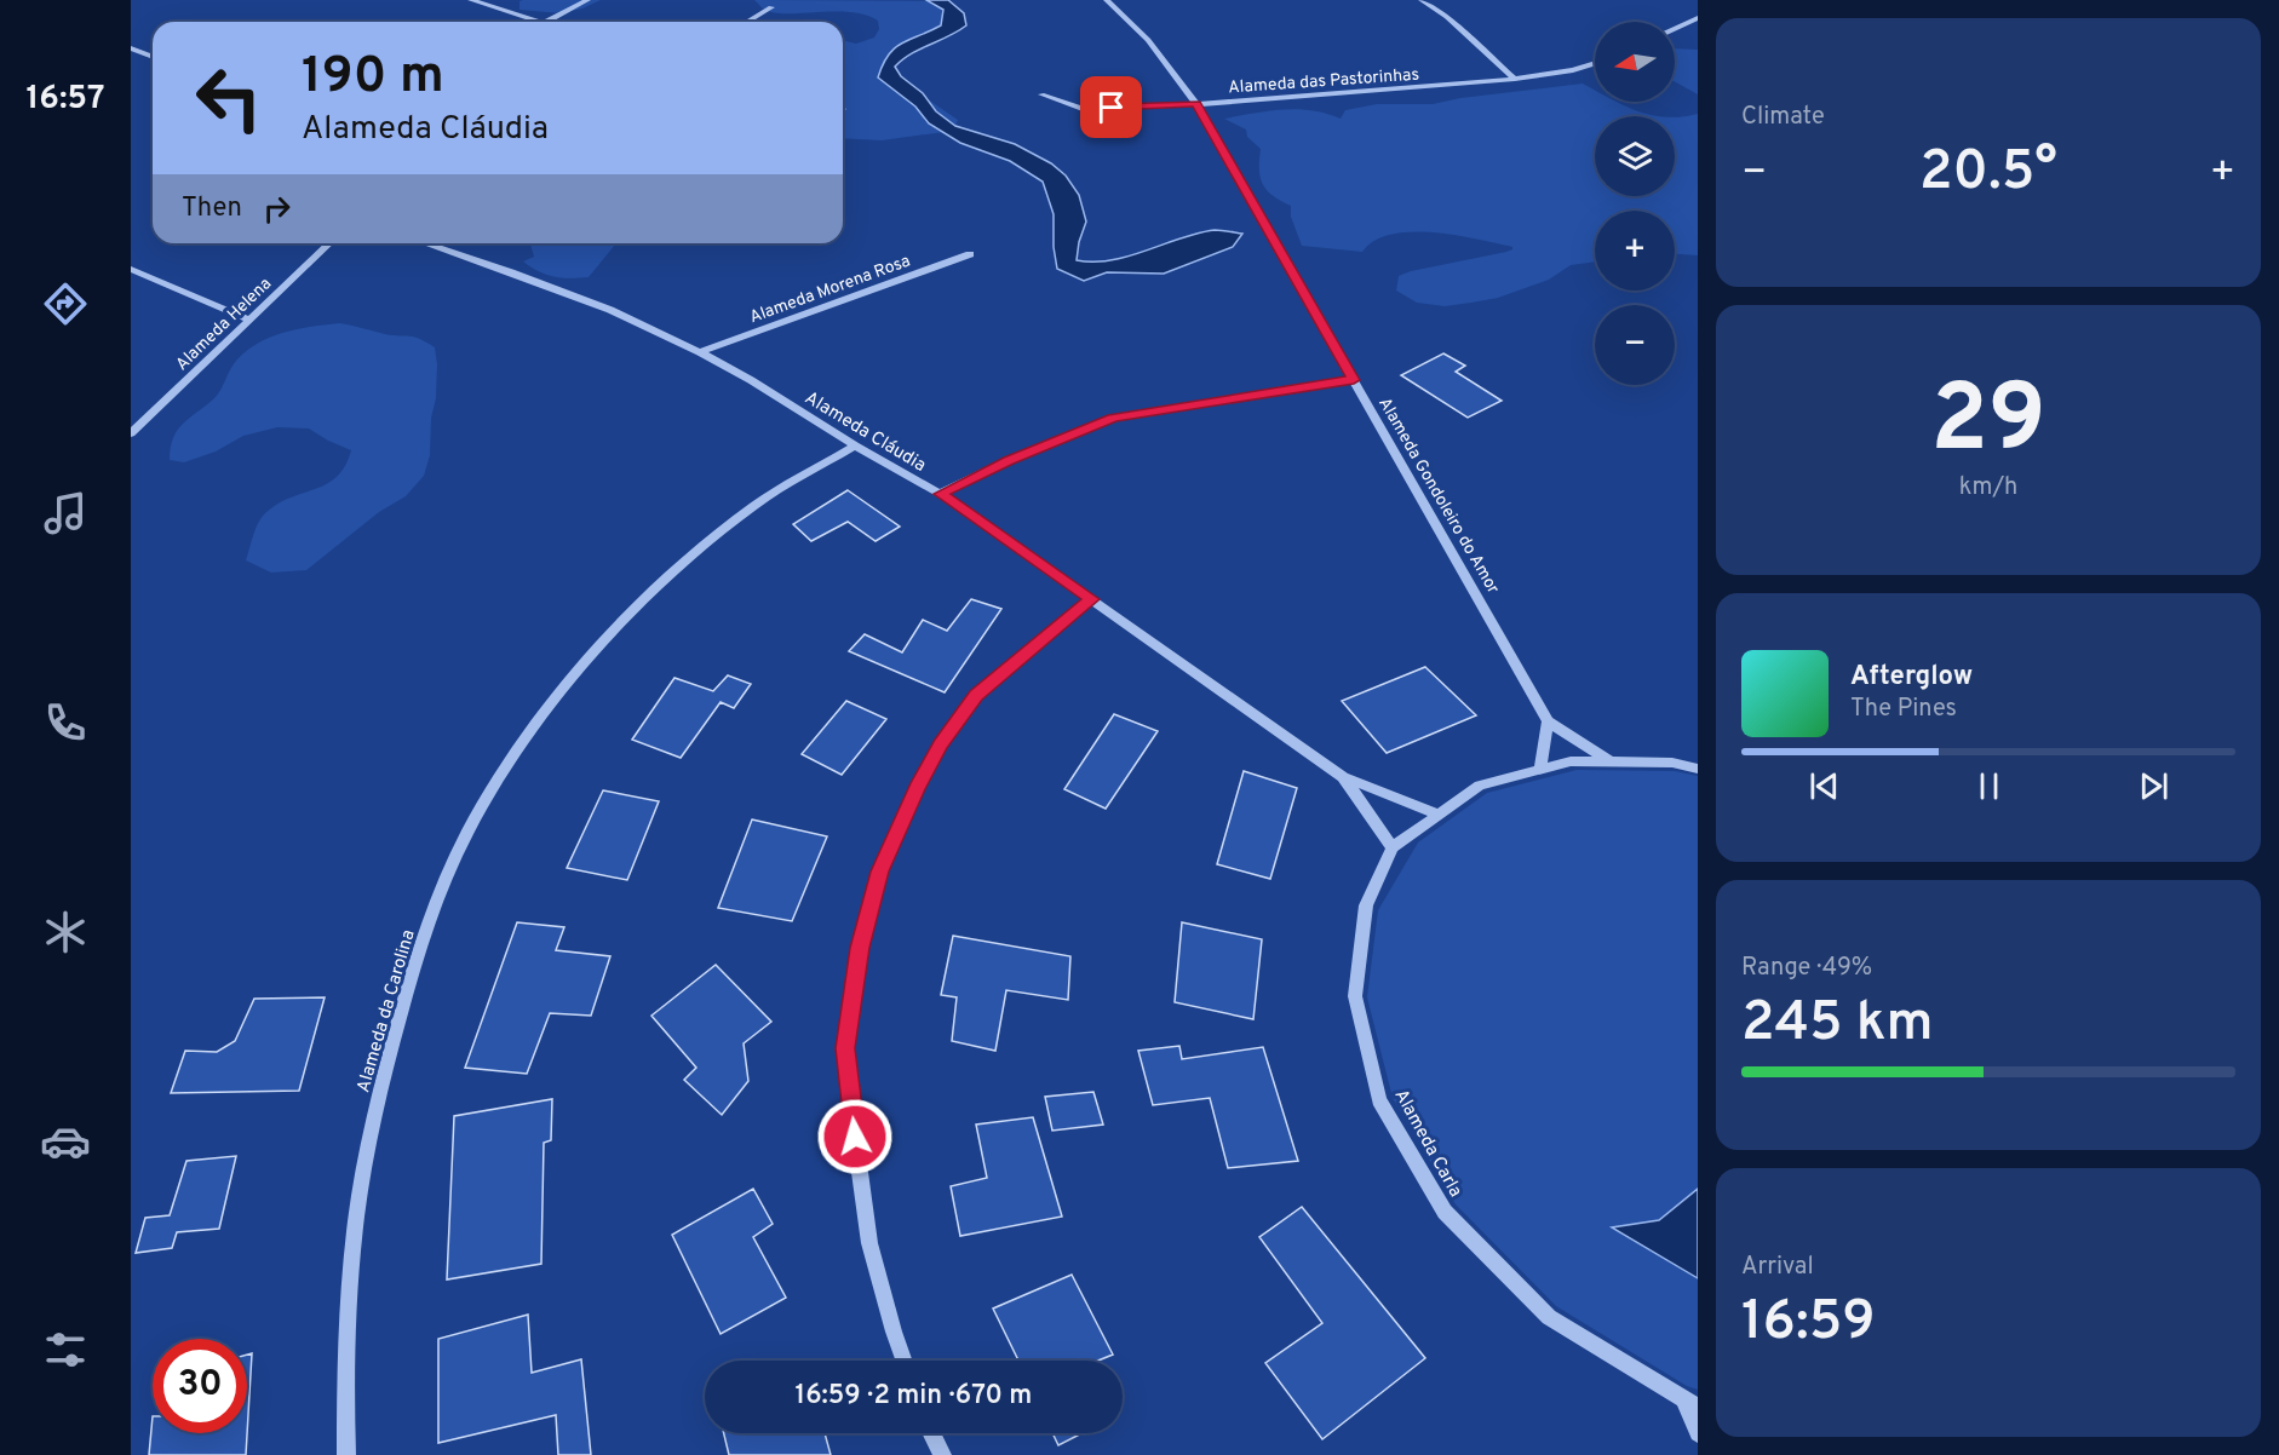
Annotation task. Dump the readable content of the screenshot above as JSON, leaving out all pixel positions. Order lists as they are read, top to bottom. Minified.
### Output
{"streets":{"street":["Alameda das Pastorinhas","Alameda Morena Rosa","Alameda Helena","Alameda Cláudia","Alameda Gondoleiro do Amor","Alameda da Carolina","Alameda Carla"]},"crossings":[["Alameda das Pastorinhas","Alameda Gondoleiro do Amor"],["Alameda Morena Rosa","Alameda Cláudia"],["Alameda Cláudia","Alameda da Carolina"],["Alameda Gondoleiro do Amor","Alameda Carla"]],"north":"left","page":{"tabs":"16:57","tile":["Climate",["29","km/h"],["Range · 49%","245 km"],["Arrival","16:59"]],"map_buttons":["+","−"],"turn":["190 m","Alameda Cláudia"],"heat":["−","20.5°","+"],"then":"Then","song":["Afterglow","The Pines"],"limit":"30","trip":"16:59 · 2 min · 670 m"}}
